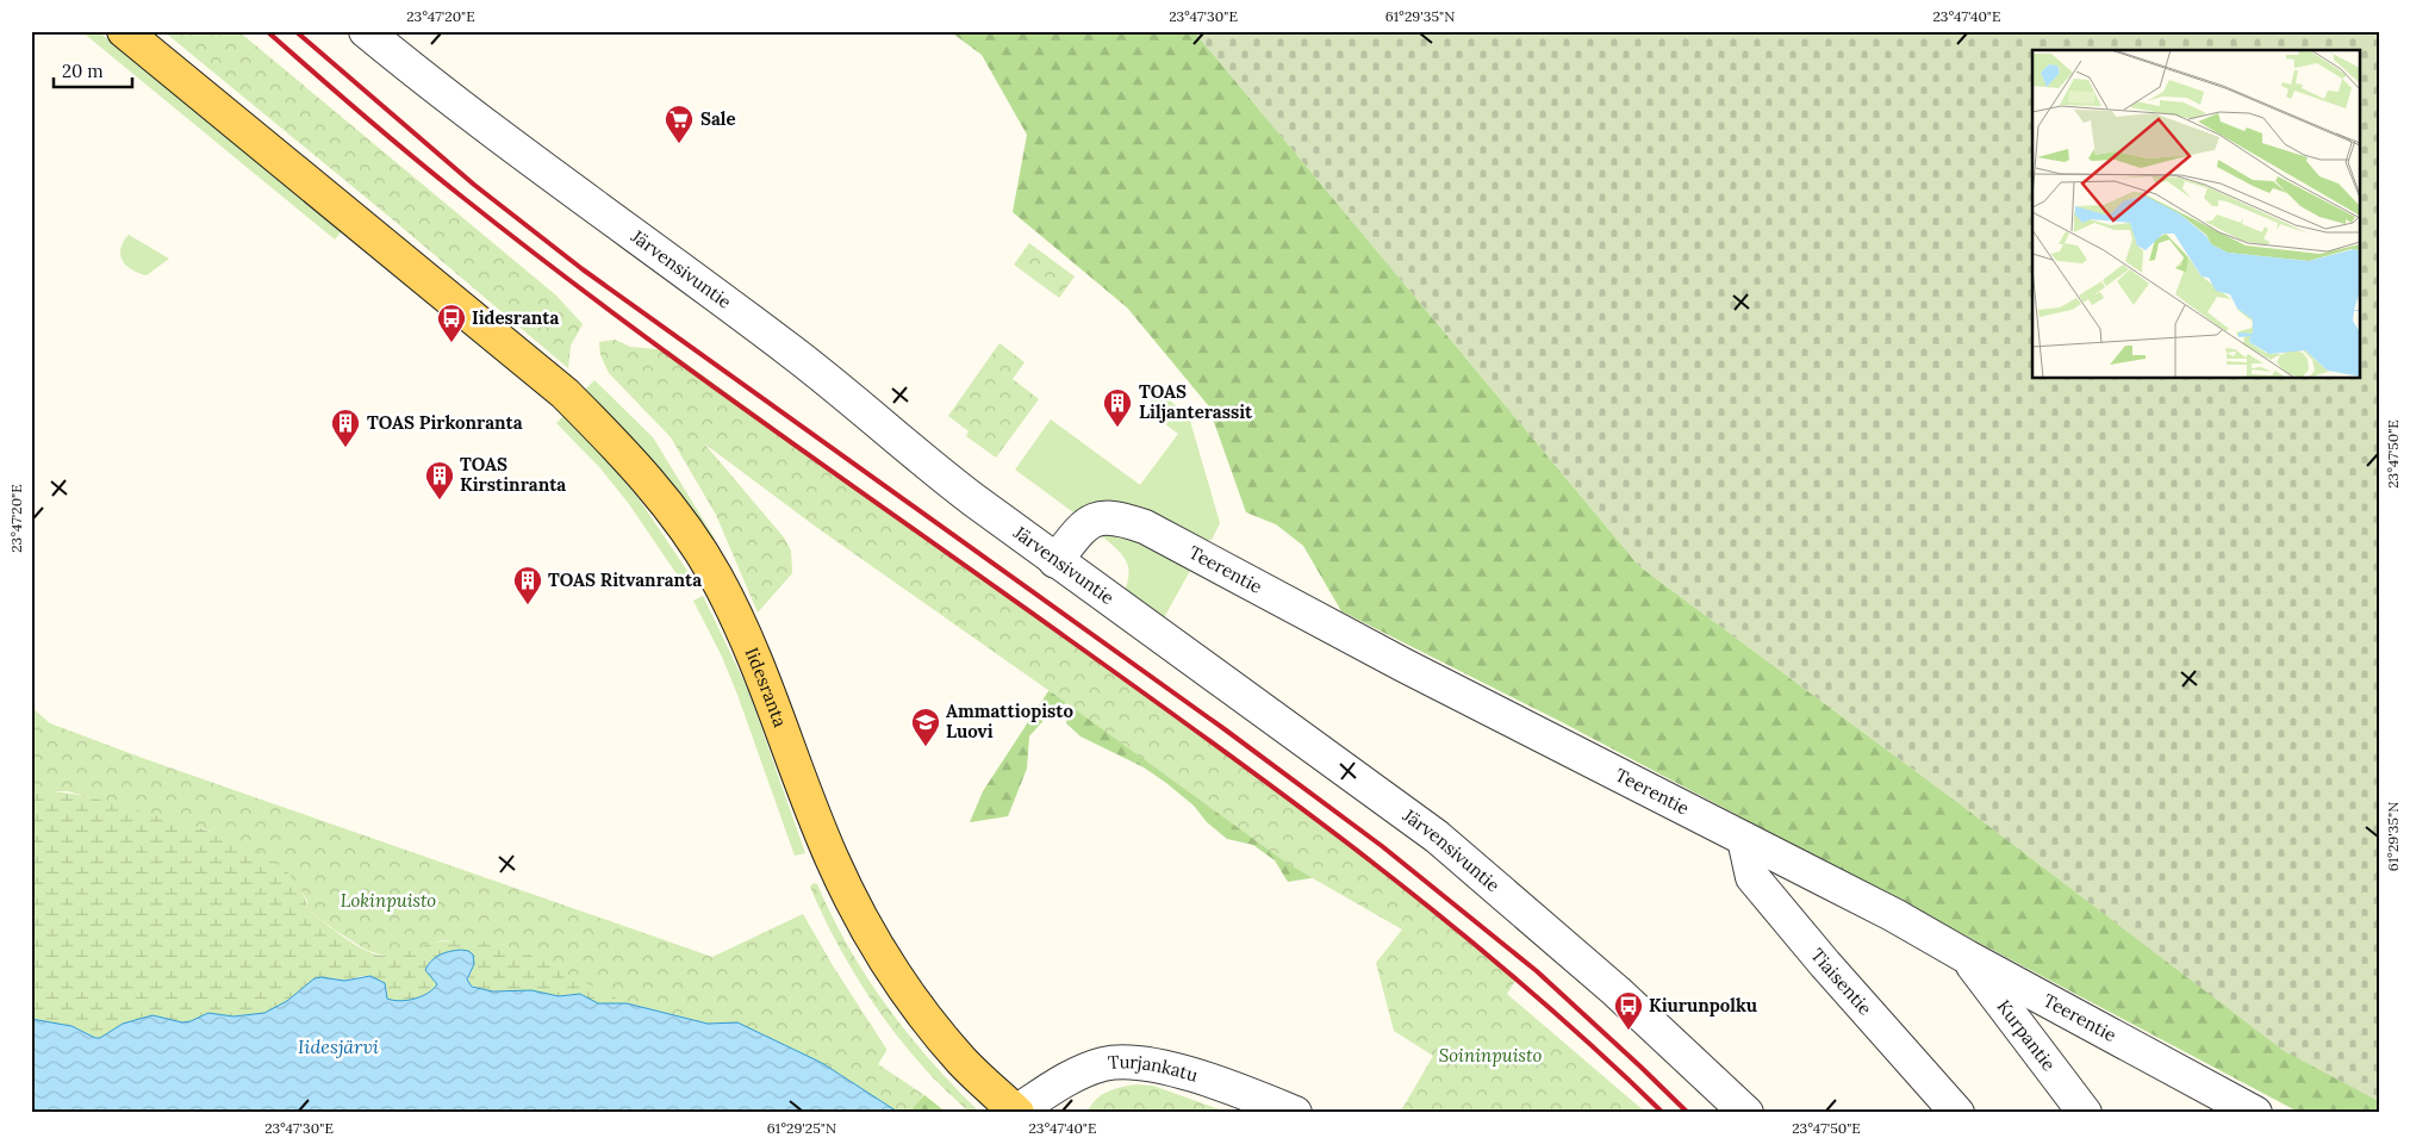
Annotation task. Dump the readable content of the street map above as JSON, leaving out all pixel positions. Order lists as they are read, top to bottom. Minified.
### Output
{"streets":{"main road":["Iidesranta"],"street":["Järvensivuntie","Teerentie","Tiaisentie","Kurpantie","Turjankatu"]},"crossings":[["Järvensivuntie","Teerentie"],["Teerentie","Tiaisentie"],["Teerentie","Kurpantie"],["Iidesranta","Turjankatu"]],"water":["Iidesjärvi"],"parks":["Lokinpuisto","Soininpuisto"],"places":{"supermarket":["Sale"],"bus stop":["Iidesranta","Kiurunpolku"],"building":["TOAS Liljanterassit","TOAS Pirkonranta","TOAS Kirstinranta","TOAS Ritvanranta"],"school or university":["Ammattiopisto Luovi"]},"scale_bar":"20 m","coordinates":["23°47'20\"E","23°47'30\"E","61°29'35\"N","23°47'40\"E","23°47'50\"E","61°29'25\"N"]}
